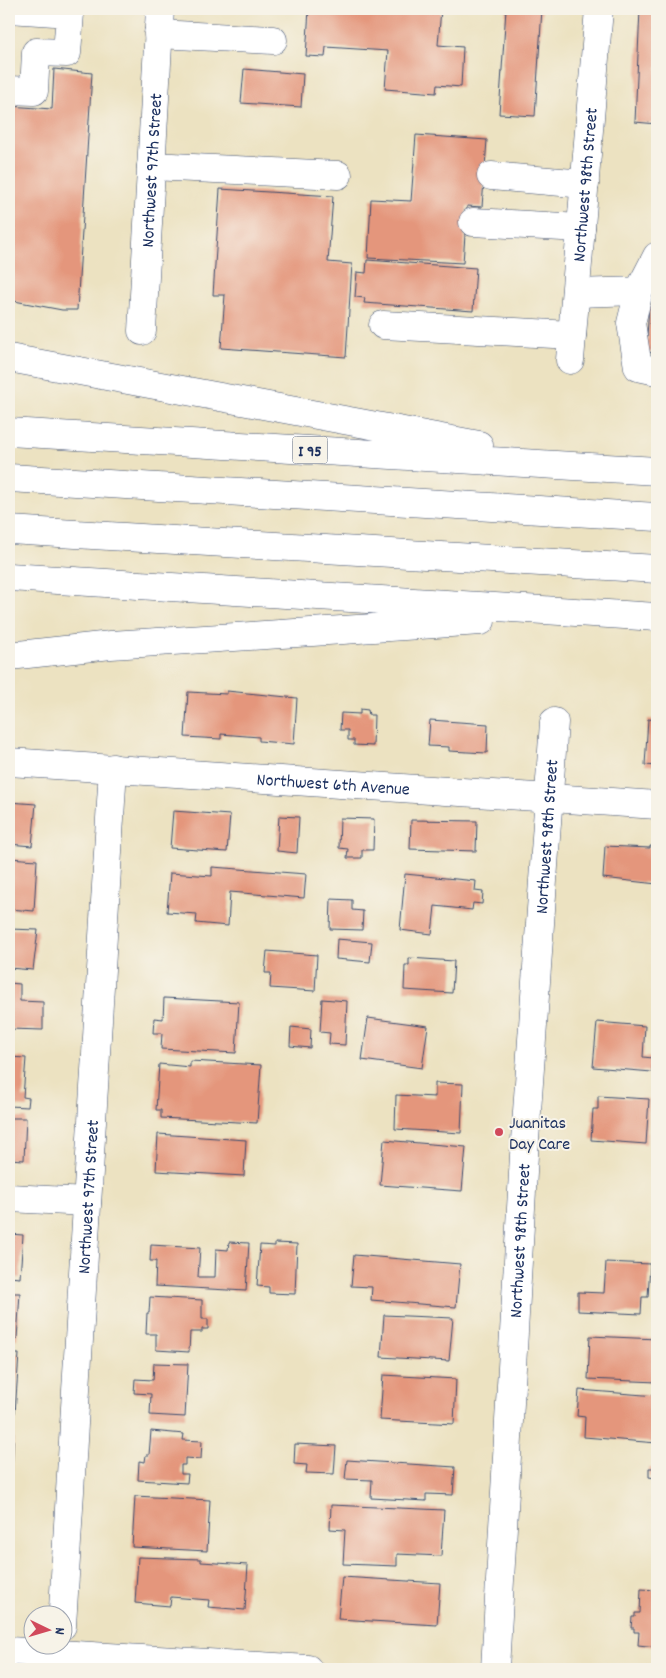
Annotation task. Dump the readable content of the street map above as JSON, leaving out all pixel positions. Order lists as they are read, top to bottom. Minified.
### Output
{"streets":{"main road":["Northwest 97th Street","Northwest 98th Street","I 95","Northwest 6th Avenue"]},"crossings":[["Northwest 97th Street","Northwest 6th Avenue"],["Northwest 98th Street","Northwest 6th Avenue"]],"places":["Juanitas Day Care"],"north":"right"}
